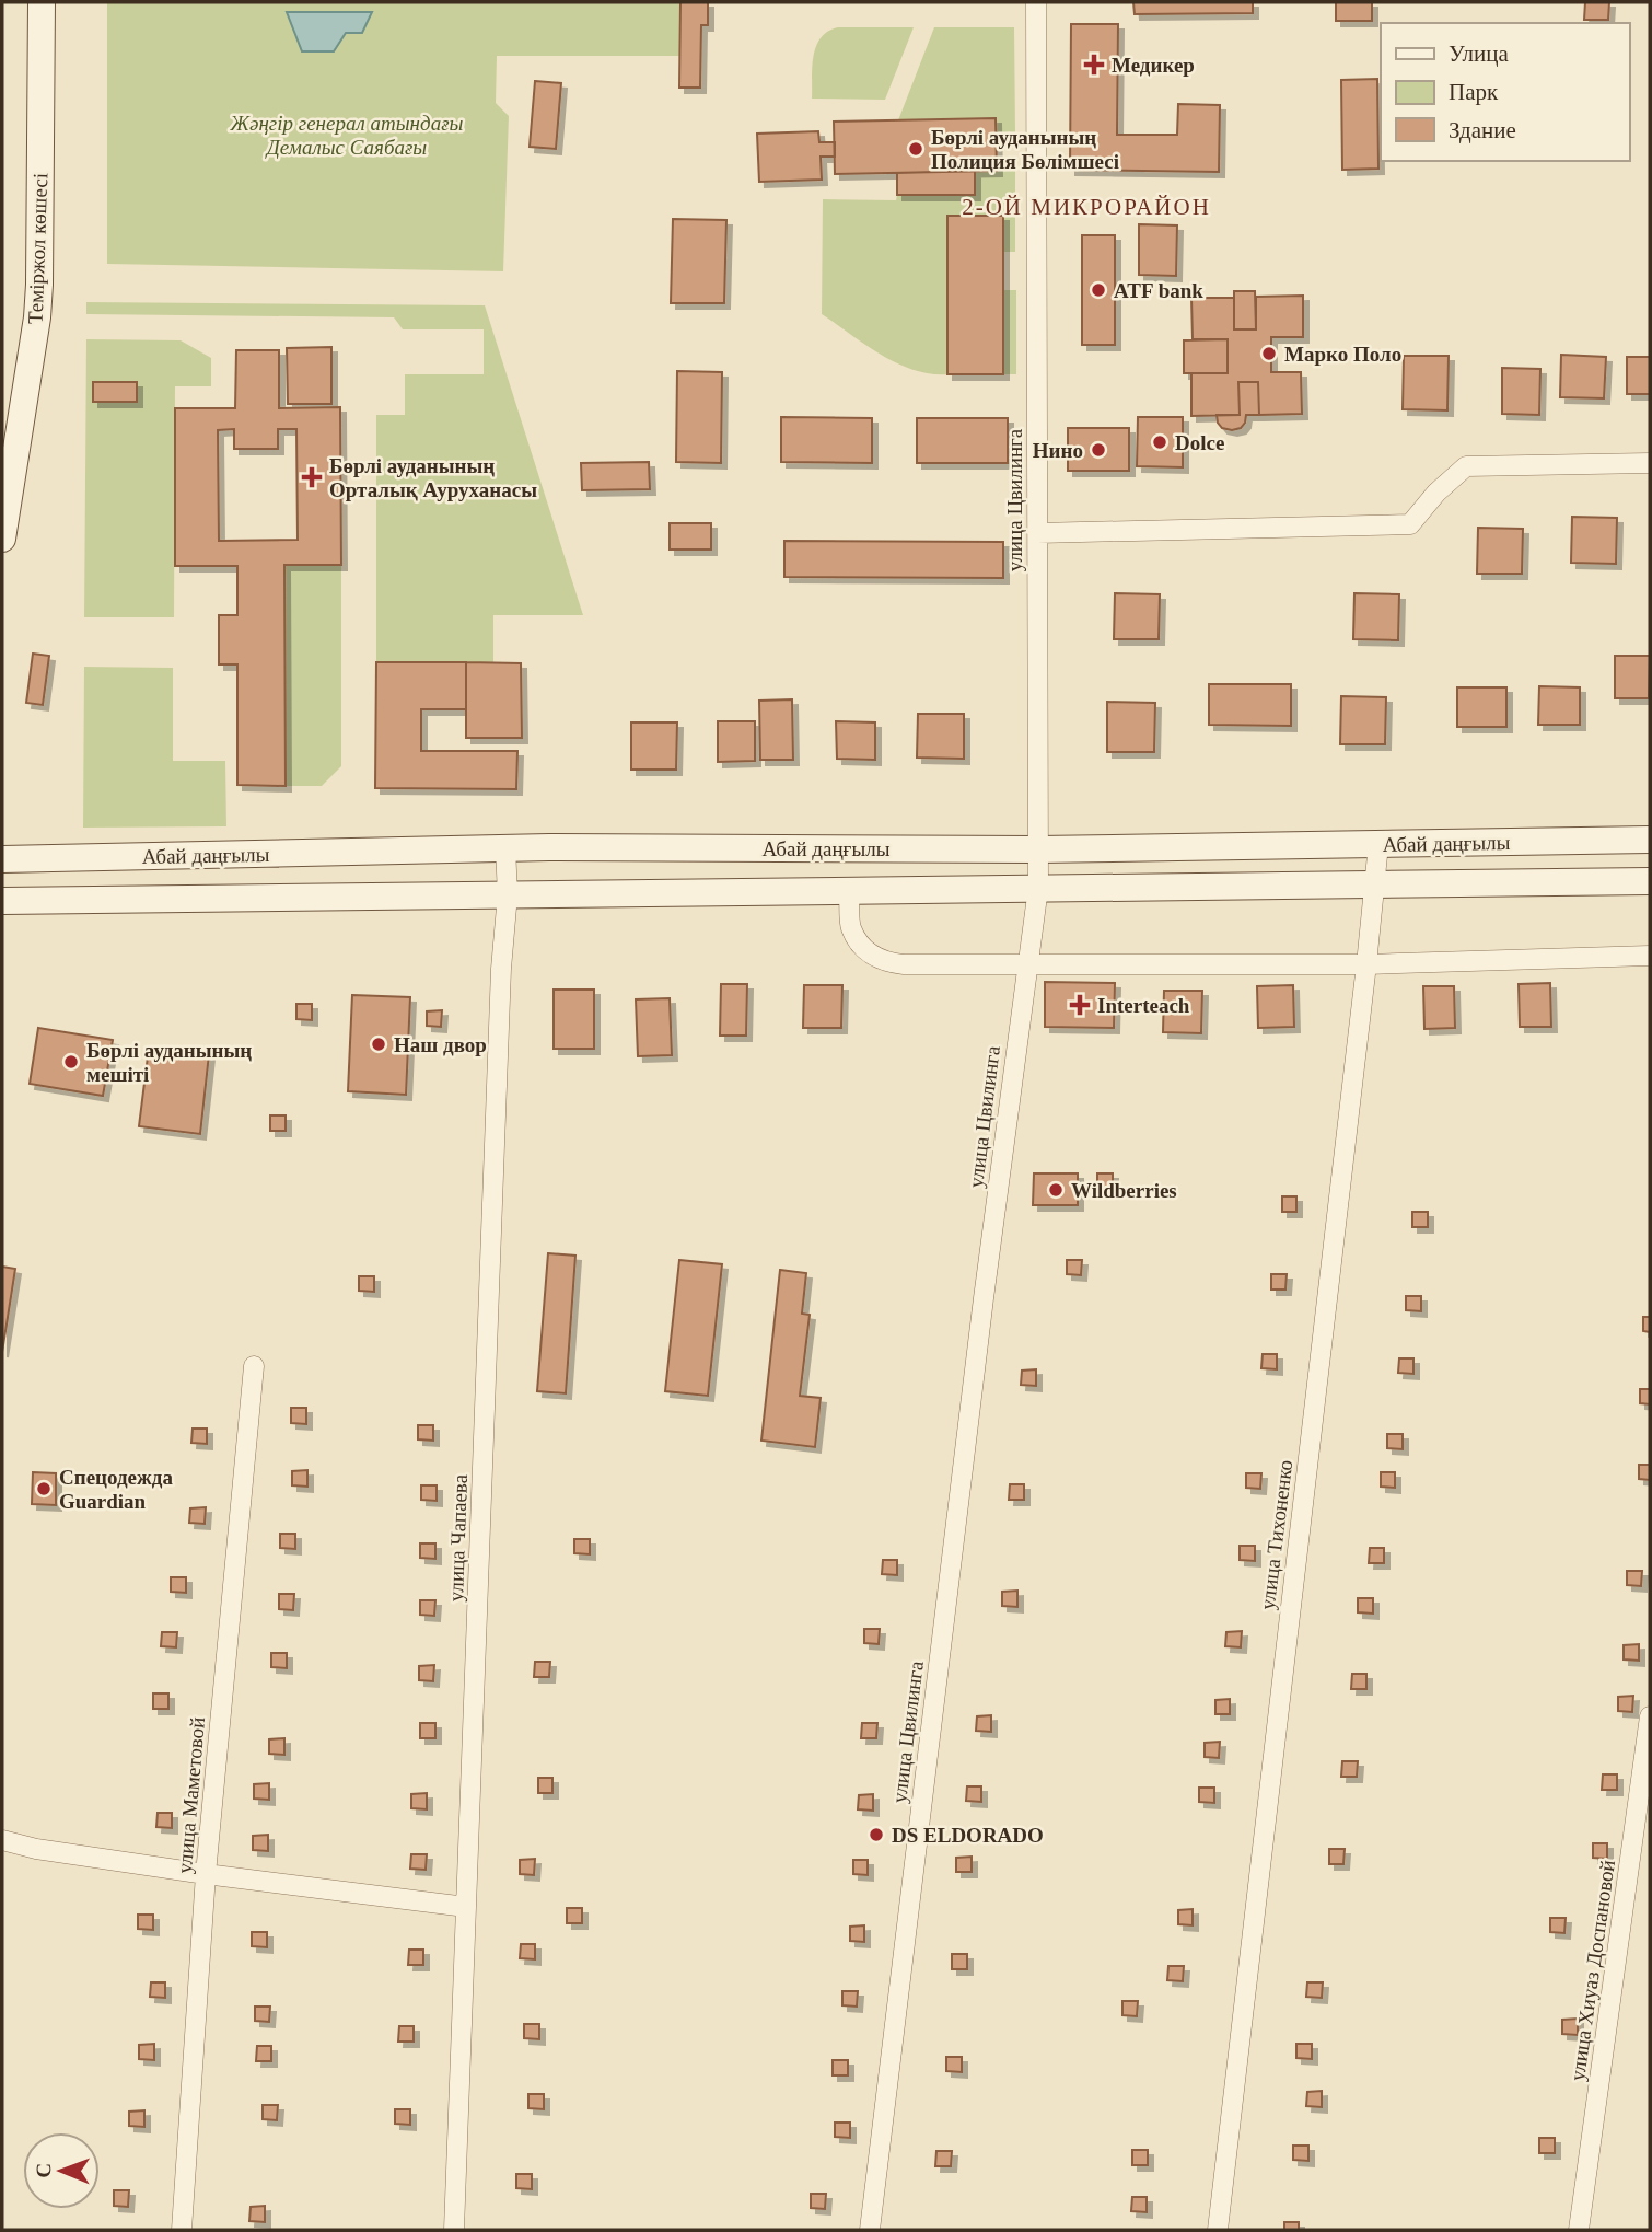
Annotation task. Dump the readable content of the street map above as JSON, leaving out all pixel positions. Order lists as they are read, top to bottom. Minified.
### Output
{"streets":{"street":["Теміржол көшесі","улица Цвилинга","Абай даңғылы","улица Тихоненко","улица Чапаева","улица Маметовой","улица Хиуаз Доспановой"]},"crossings":[["улица Цвилинга","Абай даңғылы"],["Абай даңғылы","улица Тихоненко"],["Абай даңғылы","улица Чапаева"]],"districts":["2-ОЙ МИКРОРАЙОН"],"parks":["Жәңгір генерал атындағы Демалыс Саябағы"],"places":{"health":["Медикер","Бөрлі ауданының Орталық Ауруханасы","Interteach"],"other":["Бөрлі ауданының Полиция Бөлімшесі","ATF bank","Марко Поло","Dolce","Нино","Наш двор","Бөрлі ауданының мешіті","Wildberries","Спецодежда Guardian","DS ELDORADO"]},"legend":["Улица","Парк","Здание"],"north":"left"}
